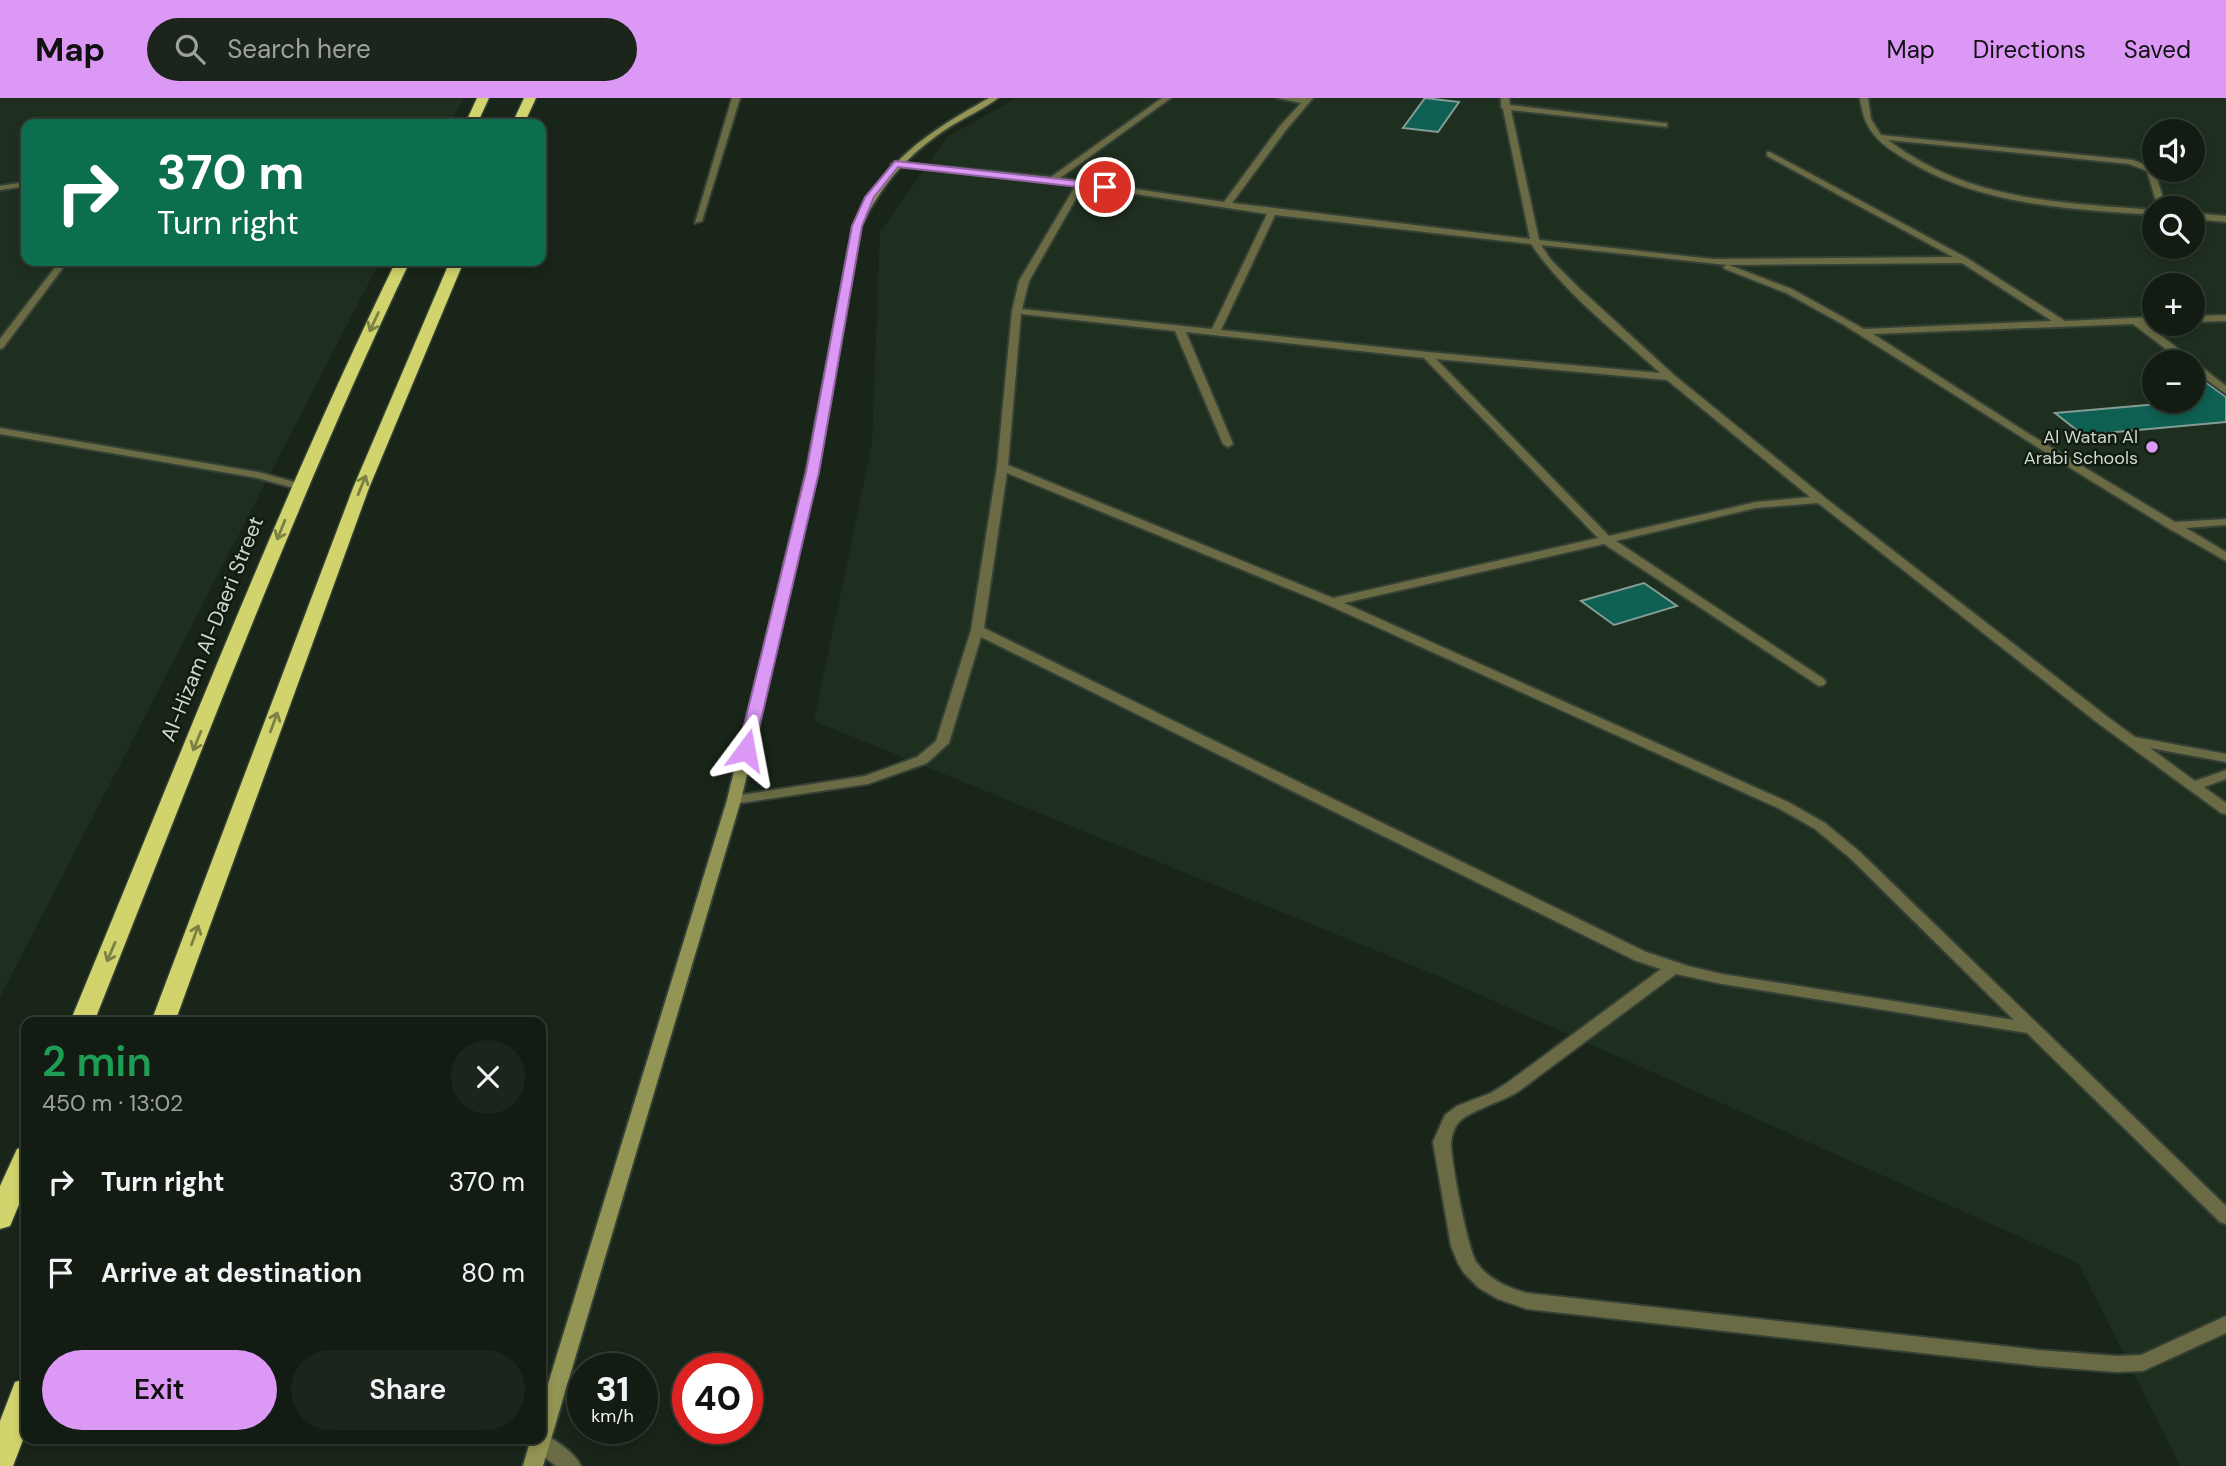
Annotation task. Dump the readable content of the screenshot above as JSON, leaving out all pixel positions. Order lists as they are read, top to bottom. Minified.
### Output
{"streets":{"highway":["Al-Hizam Al-Daeri Street"]},"places":["Al Watan Al Arabi Schools"],"page":{"header":"Map","search":"Search here","nav":["Map","Directions","Saved"],"map_buttons":["+","−"],"turn":["370 m","Turn right"],"heading":["2 min","450 m · 13:02"],"list":[{"name":"Turn right","value":"370 m"},{"name":"Arrive at destination","value":"80 m"}],"buttons":["Exit","Share"],"speed":"31 km/h","limit":"40"}}
